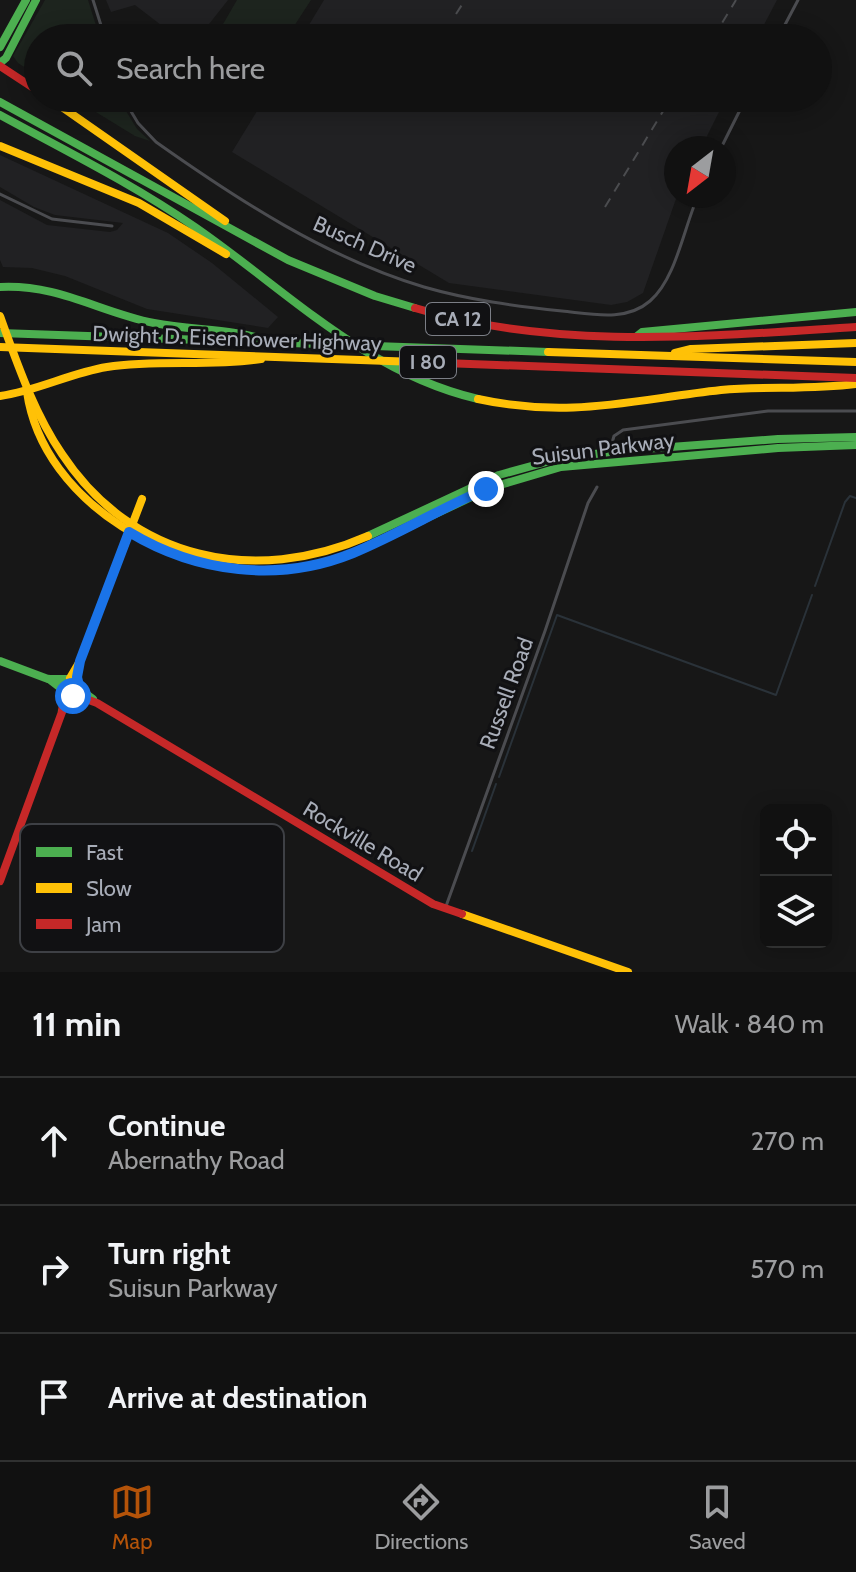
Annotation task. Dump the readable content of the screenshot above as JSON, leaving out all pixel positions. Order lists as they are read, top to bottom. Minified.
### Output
{"streets":{"main road":["CA 12","Dwight D. Eisenhower Highway","I 80","Suisun Parkway","Rockville Road"],"street":["Busch Drive","Russell Road"]},"crossings":[["Russell Road","Rockville Road"]],"legend":["Fast","Slow","Jam"],"north":"bottom left","page":{"search":"Search here","heading":["11 min","Walk · 840 m"],"list":[["Continue","Abernathy Road","270 m"],["Turn right","Suisun Parkway","570 m"],"Arrive at destination"],"nav":["Map","Directions","Saved"]}}
